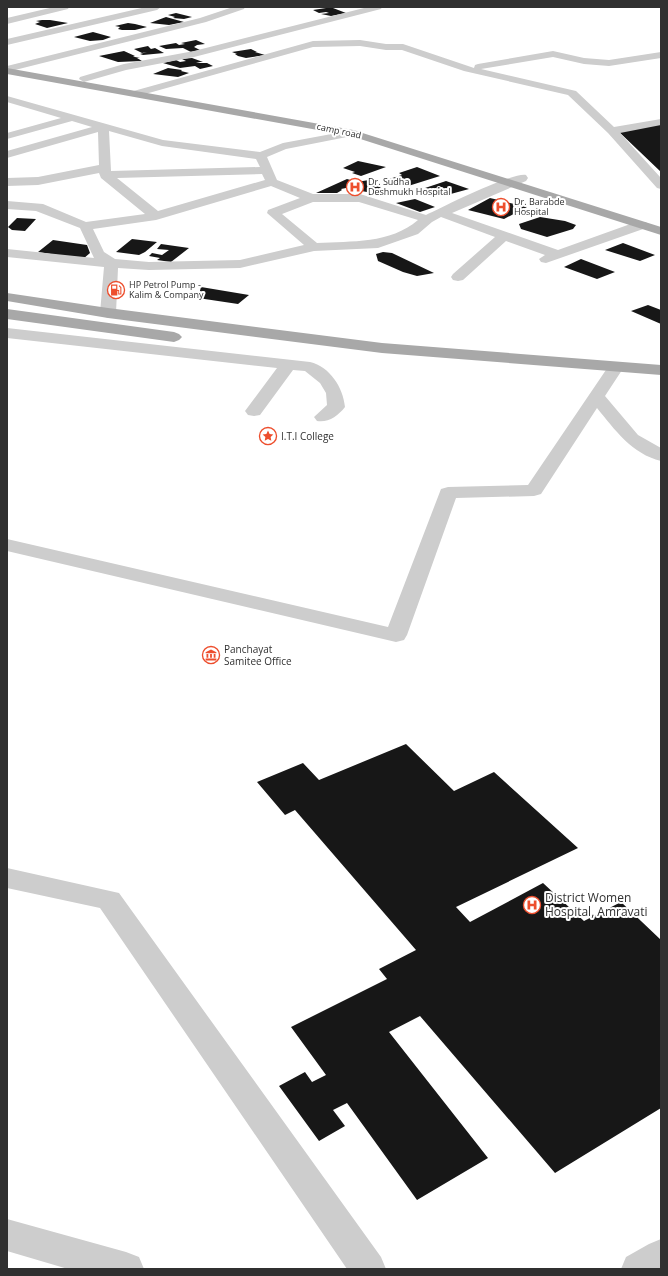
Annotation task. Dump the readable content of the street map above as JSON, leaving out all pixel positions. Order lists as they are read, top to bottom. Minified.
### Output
{"streets":{"main road":["camp road"]},"places":{"hospital":["Dr. Sudha Deshmukh Hospital","Dr. Barabde Hospital","District Women Hospital, Amravati"],"fuel station":["HP Petrol Pump - Kalim & Company"],"place":["I.T.I College"],"museum":["Panchayat Samitee Office"]}}
